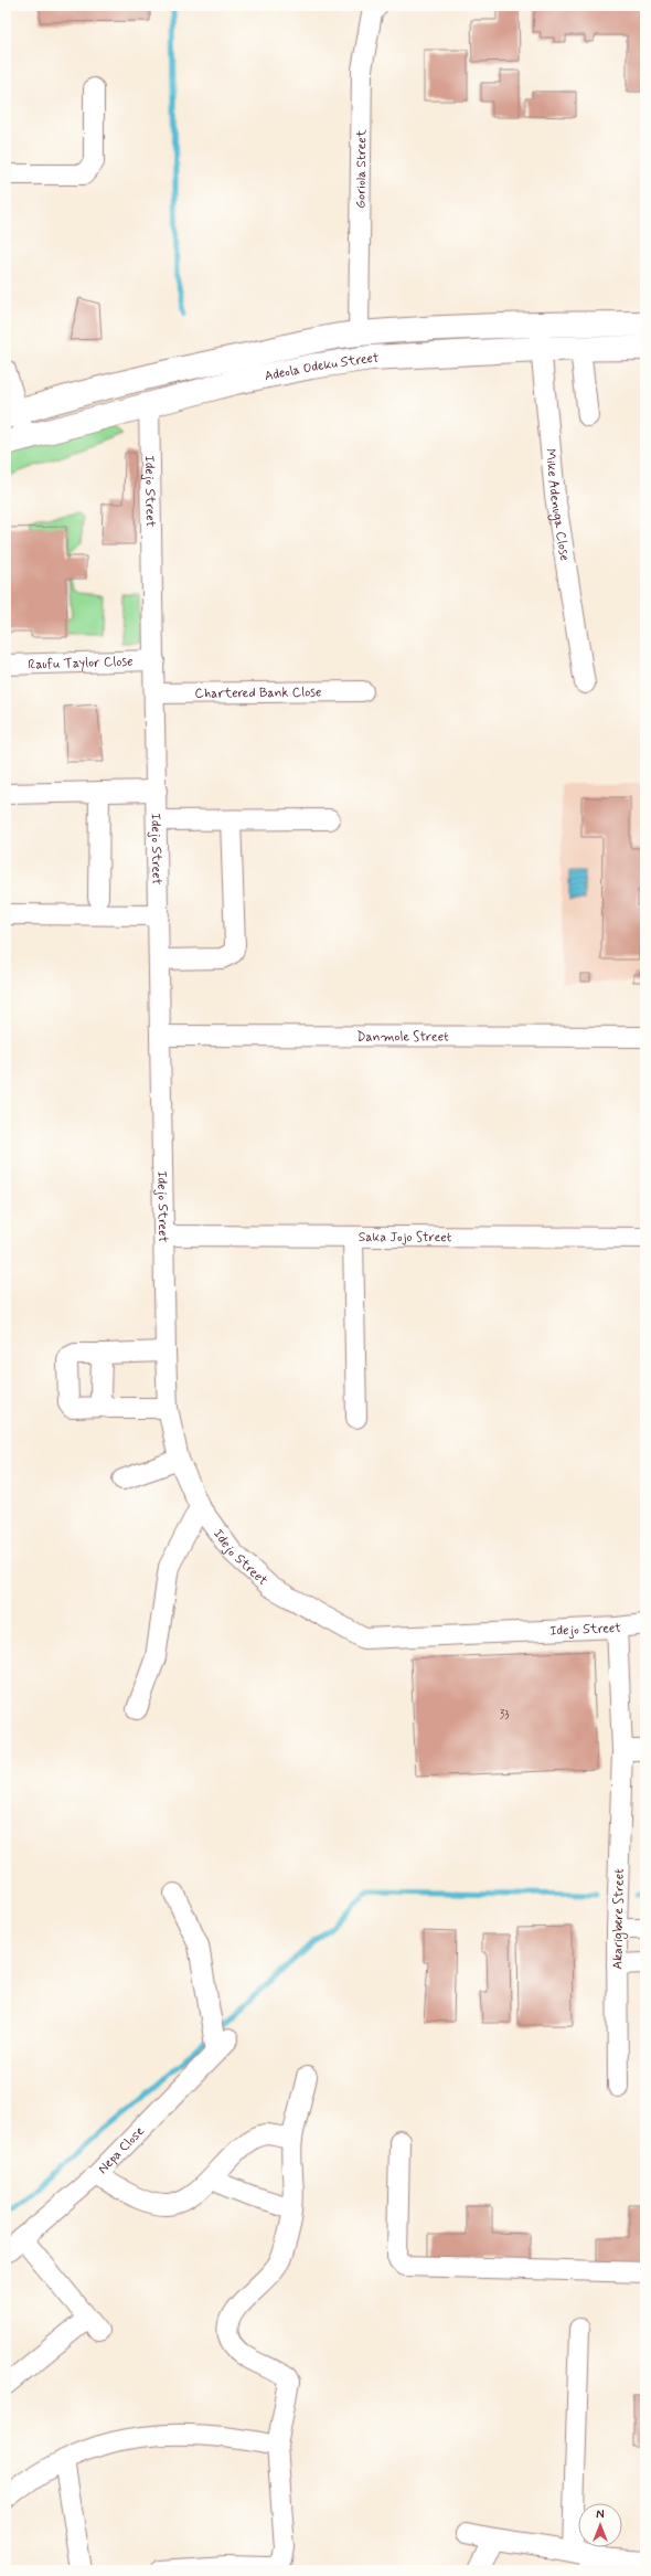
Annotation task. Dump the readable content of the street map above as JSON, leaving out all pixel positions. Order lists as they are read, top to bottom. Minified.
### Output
{"streets":{"main road":["Adeola Odeku Street"],"street":["Goriola Street","Idejo Street","Mike Adenuga Close","Raufu Taylor Close","Chartered Bank Close","Danmole Street","Saka Jojo Street","Akarigbere Street","Nepa Close"]},"crossings":[["Goriola Street","Adeola Odeku Street"],["Adeola Odeku Street","Idejo Street"],["Adeola Odeku Street","Mike Adenuga Close"],["Idejo Street","Raufu Taylor Close"],["Idejo Street","Chartered Bank Close"],["Idejo Street","Danmole Street"],["Idejo Street","Saka Jojo Street"],["Idejo Street","Akarigbere Street"]],"house_numbers":["33"],"north":"top"}
